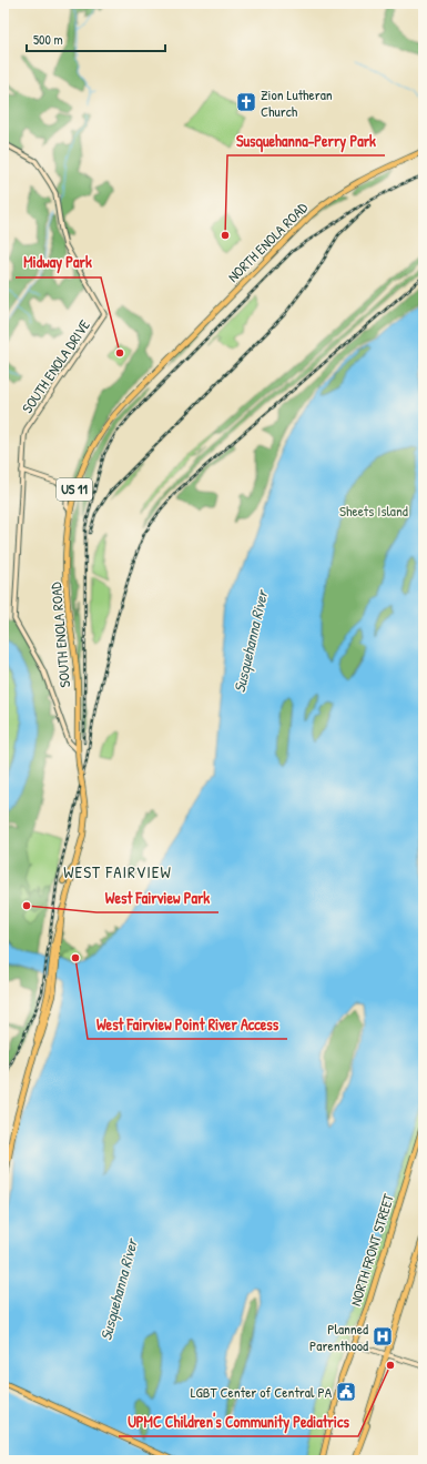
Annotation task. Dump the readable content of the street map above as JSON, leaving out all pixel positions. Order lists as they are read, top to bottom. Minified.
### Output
{"streets":{"main road":["NORTH ENOLA ROAD","SOUTH ENOLA DRIVE","US 11","SOUTH ENOLA ROAD","NORTH FRONT STREET"]},"crossings":[["NORTH ENOLA ROAD","SOUTH ENOLA ROAD"]],"districts":["WEST FAIRVIEW"],"water":["Susquehanna River"],"parks":["Sheets Island"],"places":{"church":["Zion Lutheran Church"],"other":["Susquehanna-Perry Park","Midway Park","West Fairview Park","West Fairview Point River Access","UPMC Children's Community Pediatrics"],"hospital":["Planned Parenthood"],"public building":["LGBT Center of Central PA"]},"scale_bar":"500 m"}
